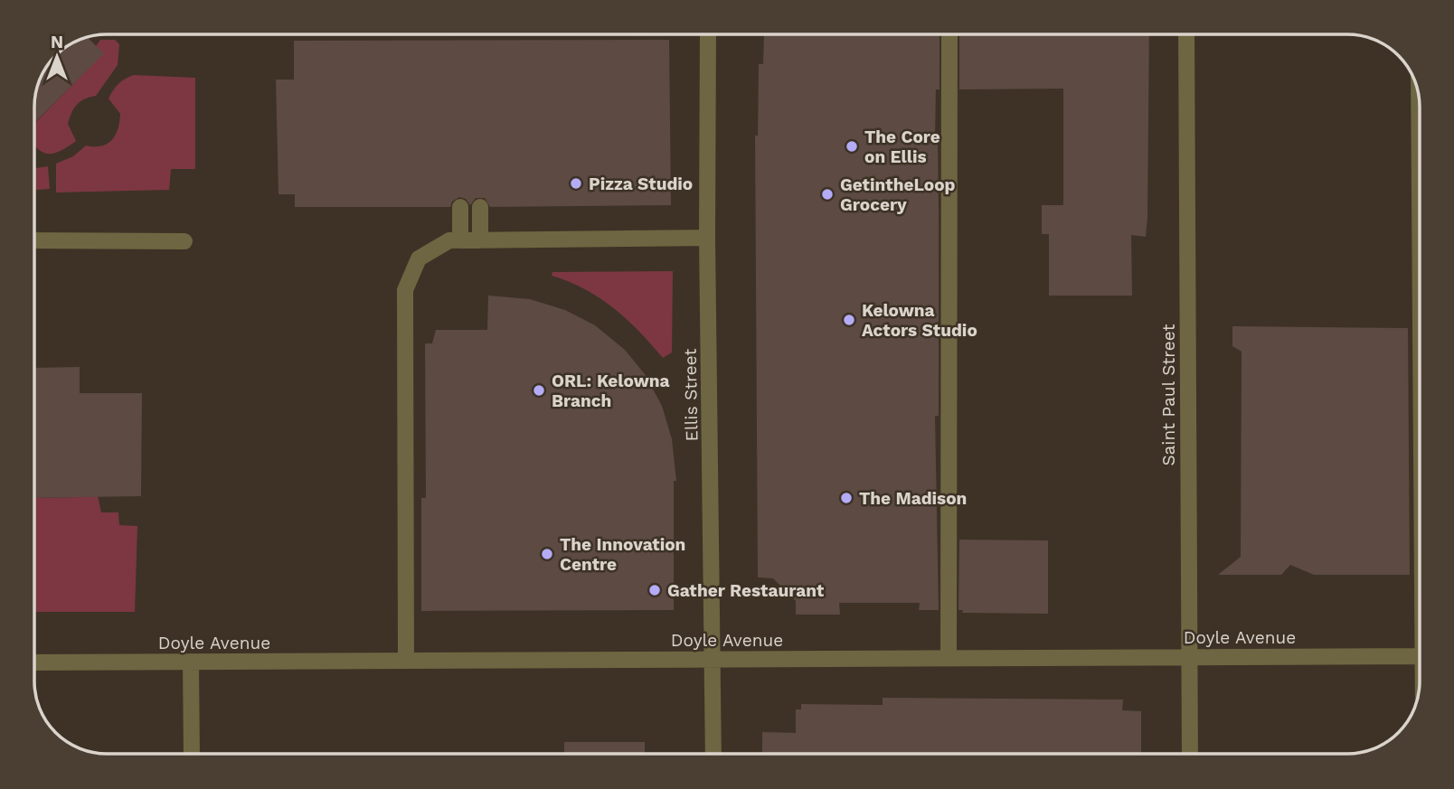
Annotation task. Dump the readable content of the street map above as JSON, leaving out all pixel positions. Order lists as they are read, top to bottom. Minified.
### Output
{"streets":{"street":["Ellis Street","Saint Paul Street","Doyle Avenue"]},"crossings":[["Ellis Street","Doyle Avenue"],["Saint Paul Street","Doyle Avenue"]],"places":["The Core on Ellis","Pizza Studio","GetintheLoop Grocery","Kelowna Actors Studio","ORL: Kelowna Branch","The Madison","The Innovation Centre","Gather Restaurant"],"north":"top"}
